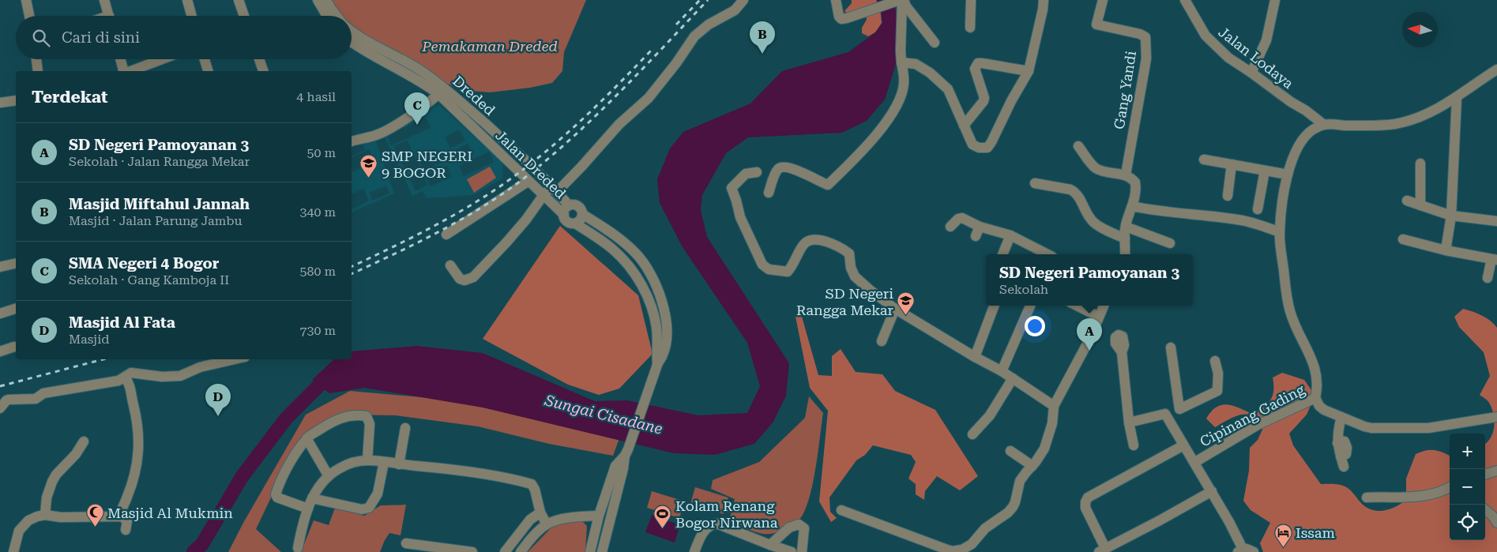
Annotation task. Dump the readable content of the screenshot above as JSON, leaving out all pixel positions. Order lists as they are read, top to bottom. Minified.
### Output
{"streets":{"street":["Jalan Lodaya","Gang Yandi","Dreded","Jalan Dreded","Cipinang Gading"]},"crossings":[["Jalan Lodaya","Cipinang Gading"],["Dreded","Jalan Dreded"]],"water":["Sungai Cisadane"],"parks":["Pemakaman Dreded"],"places":{"school or university":["SMP NEGERI 9 BOGOR","SD Negeri Rangga Mekar"],"mosque":["Masjid Al Mukmin"],"sports":["Kolam Renang Bogor Nirwana"],"hotel":["Issam"]},"north":"left","page":{"search":"Cari di sini","pins":["B","C","A","D"],"heading":["Terdekat","4 hasil"],"list":[{"mark":"A","name":"SD Negeri Pamoyanan 3","note":"Sekolah · Jalan Rangga Mekar","value":"50 m"},{"mark":"B","name":"Masjid Miftahul Jannah","note":"Masjid · Jalan Parung Jambu","value":"340 m"},{"mark":"C","name":"SMA Negeri 4 Bogor","note":"Sekolah · Gang Kamboja II","value":"580 m"},{"mark":"D","name":"Masjid Al Fata","note":"Masjid","value":"730 m"}],"popup":["SD Negeri Pamoyanan 3","Sekolah"],"map_buttons":["+","−"]}}
